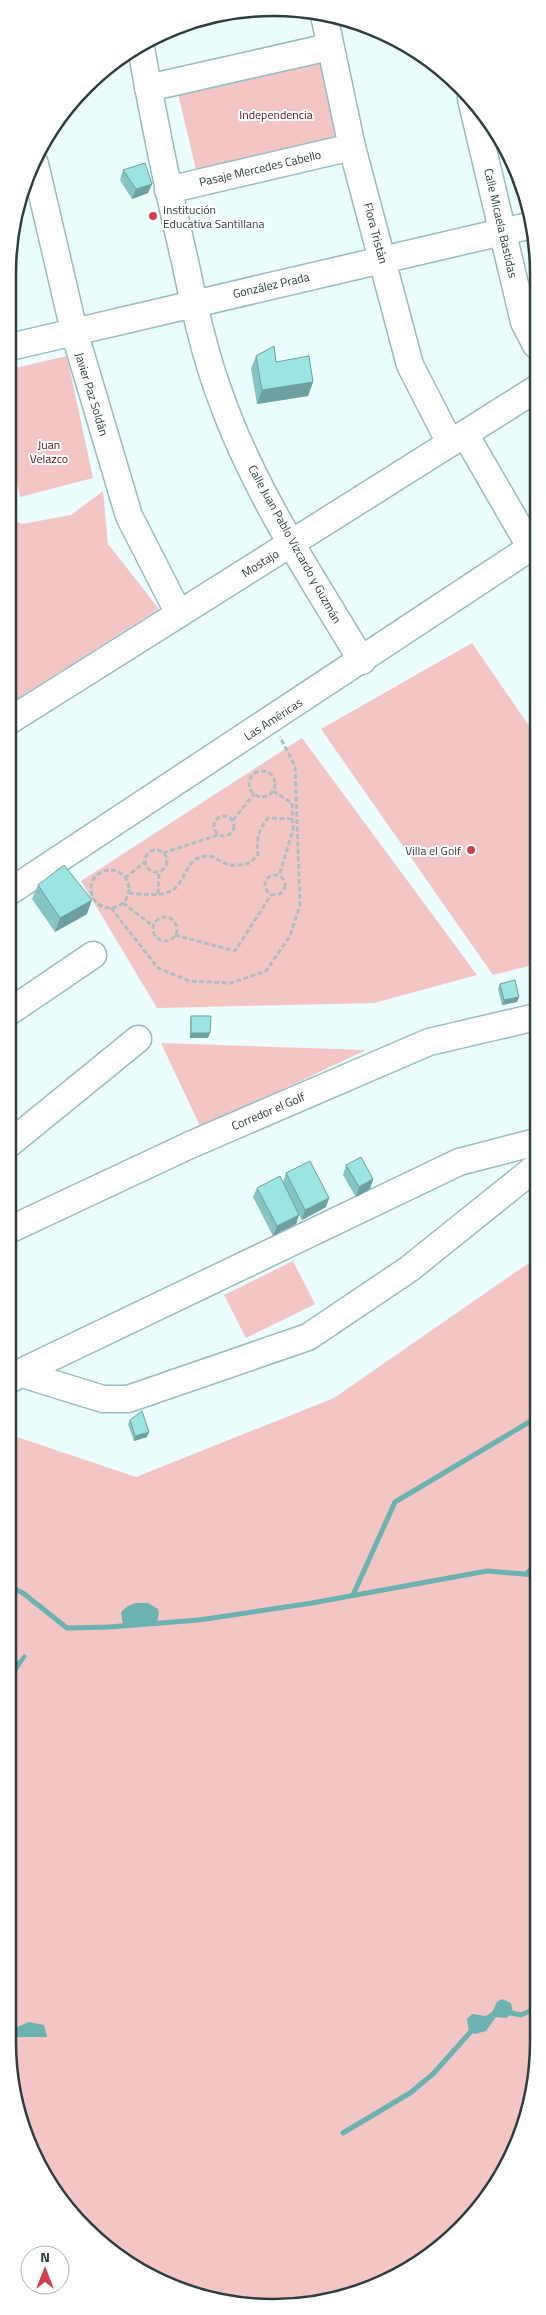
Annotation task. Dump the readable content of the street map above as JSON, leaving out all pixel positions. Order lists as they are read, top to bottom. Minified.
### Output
{"streets":{"street":["Pasaje Mercedes Cabello","Calle Micaela Bastidas","Flora Tristán","González Prada","Javier Paz Soldán","Calle Juan Pablo Vizcardo y Guzmán","Mostajo","Las Américas","Corredor el Golf"]},"crossings":[["Pasaje Mercedes Cabello","Flora Tristán"],["Pasaje Mercedes Cabello","Calle Juan Pablo Vizcardo y Guzmán"],["Calle Micaela Bastidas","González Prada"],["Flora Tristán","González Prada"],["Flora Tristán","Mostajo"],["González Prada","Javier Paz Soldán"],["González Prada","Calle Juan Pablo Vizcardo y Guzmán"],["Javier Paz Soldán","Mostajo"],["Calle Juan Pablo Vizcardo y Guzmán","Mostajo"],["Calle Juan Pablo Vizcardo y Guzmán","Las Américas"]],"parks":["Independencia","Juan Velazco"],"places":["Institución Educativa Santillana","Villa el Golf"],"north":"top"}
